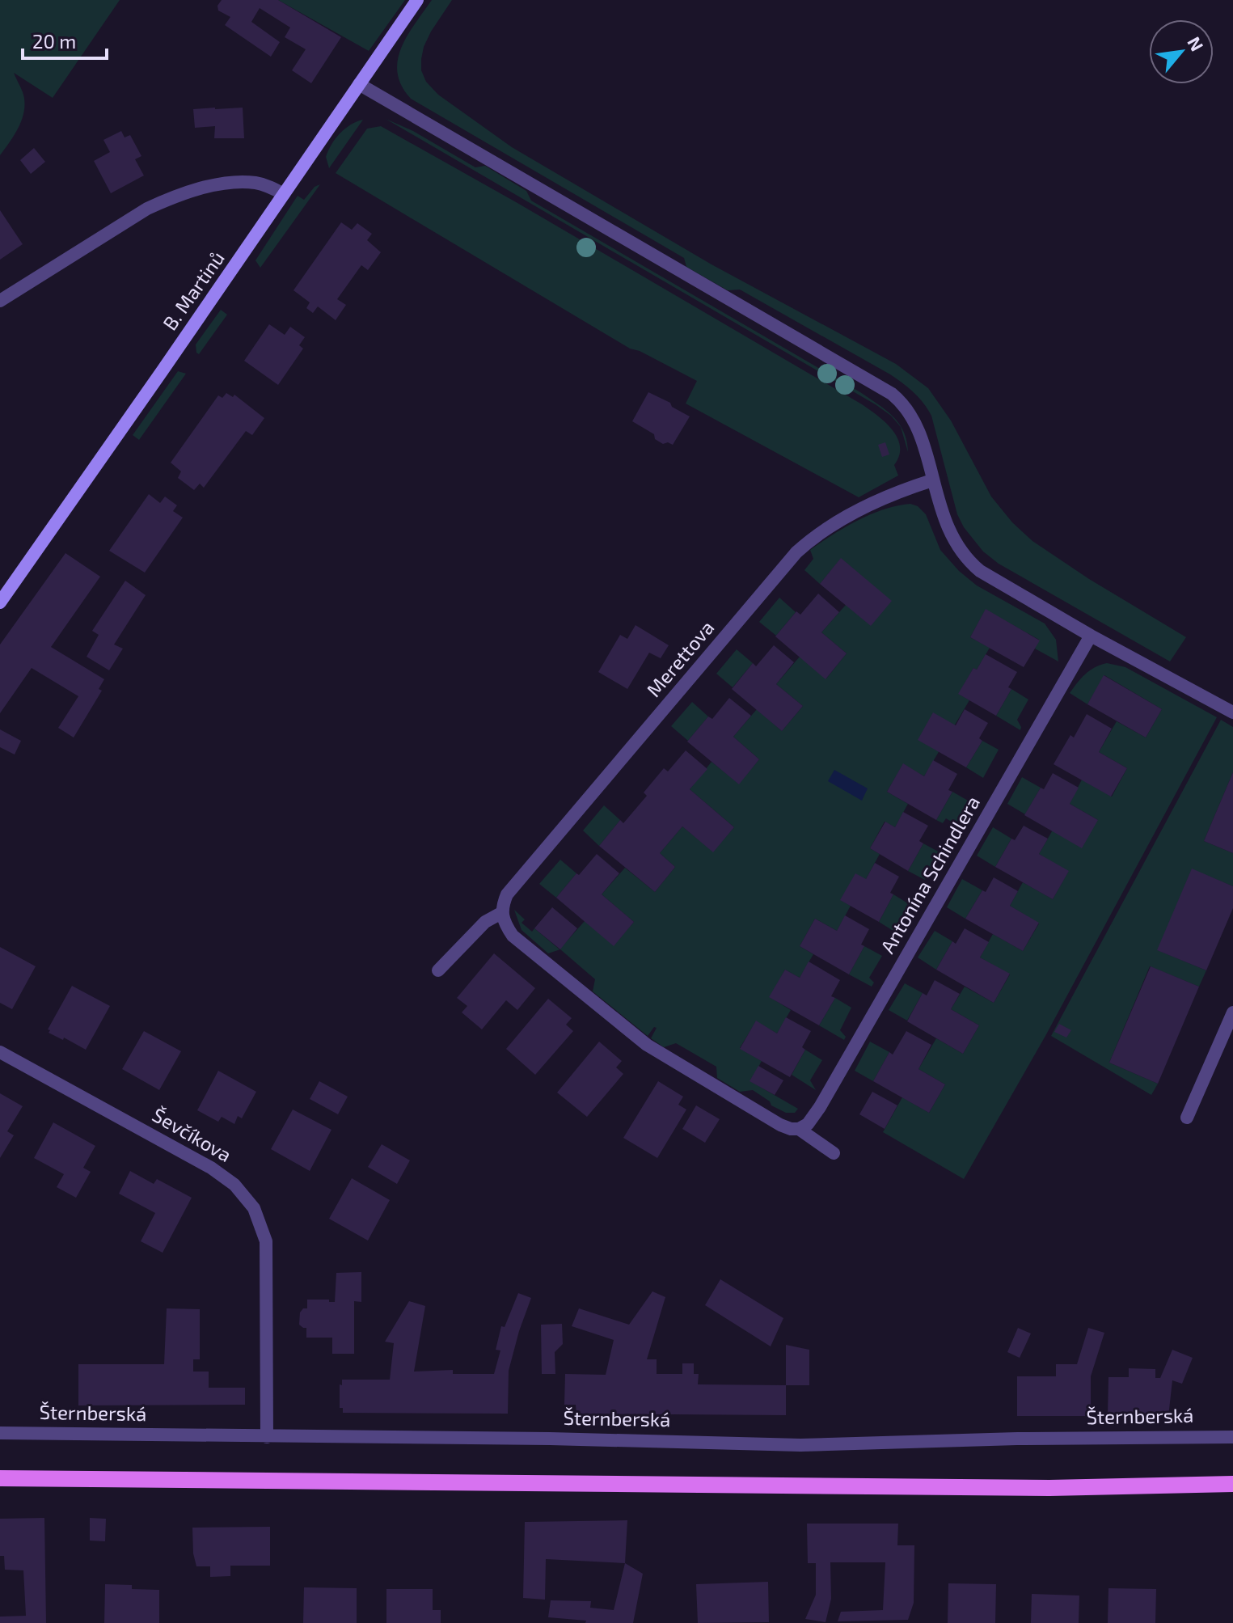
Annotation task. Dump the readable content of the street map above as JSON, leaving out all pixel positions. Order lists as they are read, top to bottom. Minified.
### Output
{"streets":{"street":["B. Martinů","Merettova","Antonína Schindlera","Ševčíkova","Šternberská"]},"crossings":[["Ševčíkova","Šternberská"]],"scale_bar":"20 m","north":"top right"}
